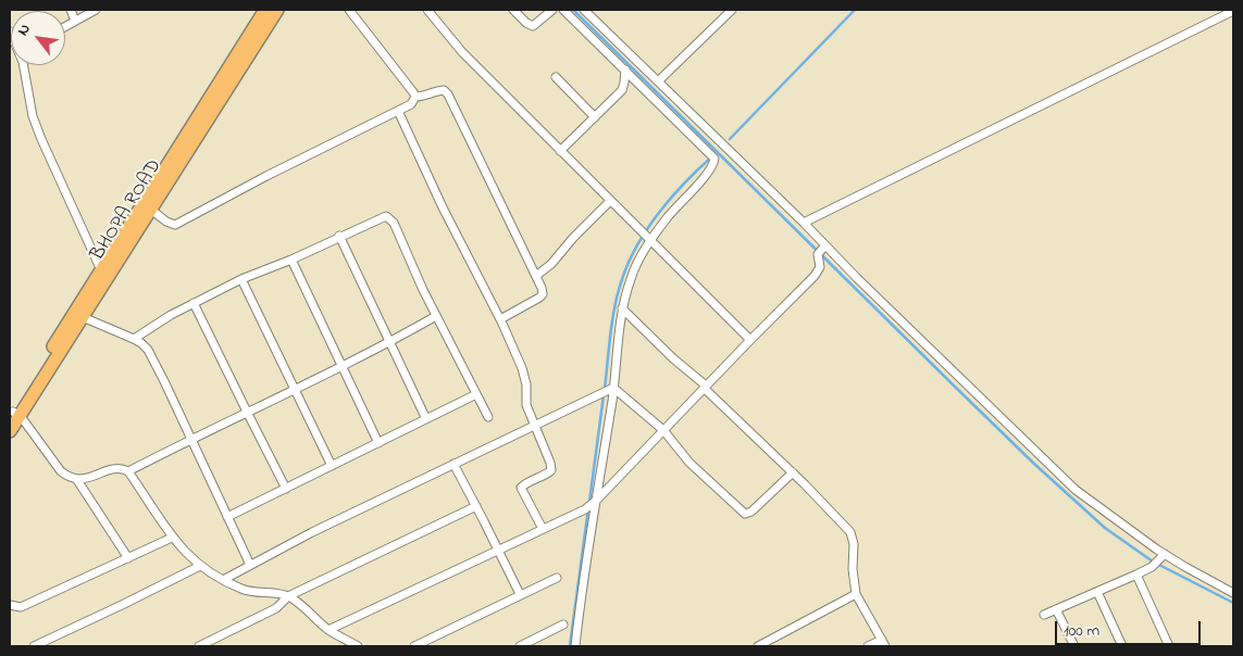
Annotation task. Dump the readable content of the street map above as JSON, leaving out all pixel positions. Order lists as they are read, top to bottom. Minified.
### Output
{"streets":{"main road":["BHOPA ROAD"]},"scale_bar":"100 m","north":"top left"}
